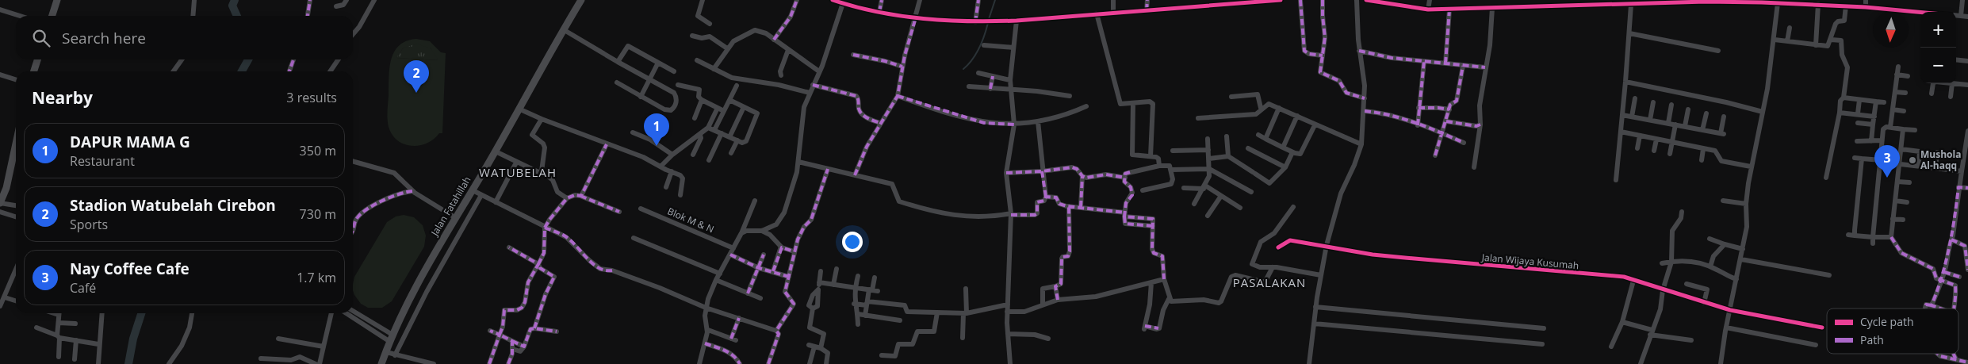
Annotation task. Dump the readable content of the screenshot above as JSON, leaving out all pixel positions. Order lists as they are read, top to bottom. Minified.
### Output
{"streets":{"street":["Jalan Fatahillah","Blok M & N","Jalan Wijaya Kusumah"]},"districts":["WATUBELAH","PASALAKAN"],"places":["Mushola Al-haqq"],"legend":["Cycle path","Path"],"north":"bottom","page":{"map_buttons":["+","−"],"search":"Search here","pins":["2","1","3"],"heading":["Nearby","3 results"],"list":[{"mark":"1","name":"DAPUR MAMA G","note":"Restaurant","value":"350 m"},{"mark":"2","name":"Stadion Watubelah Cirebon","note":"Sports","value":"730 m"},{"mark":"3","name":"Nay Coffee Cafe","note":"Café","value":"1.7 km"}]}}
